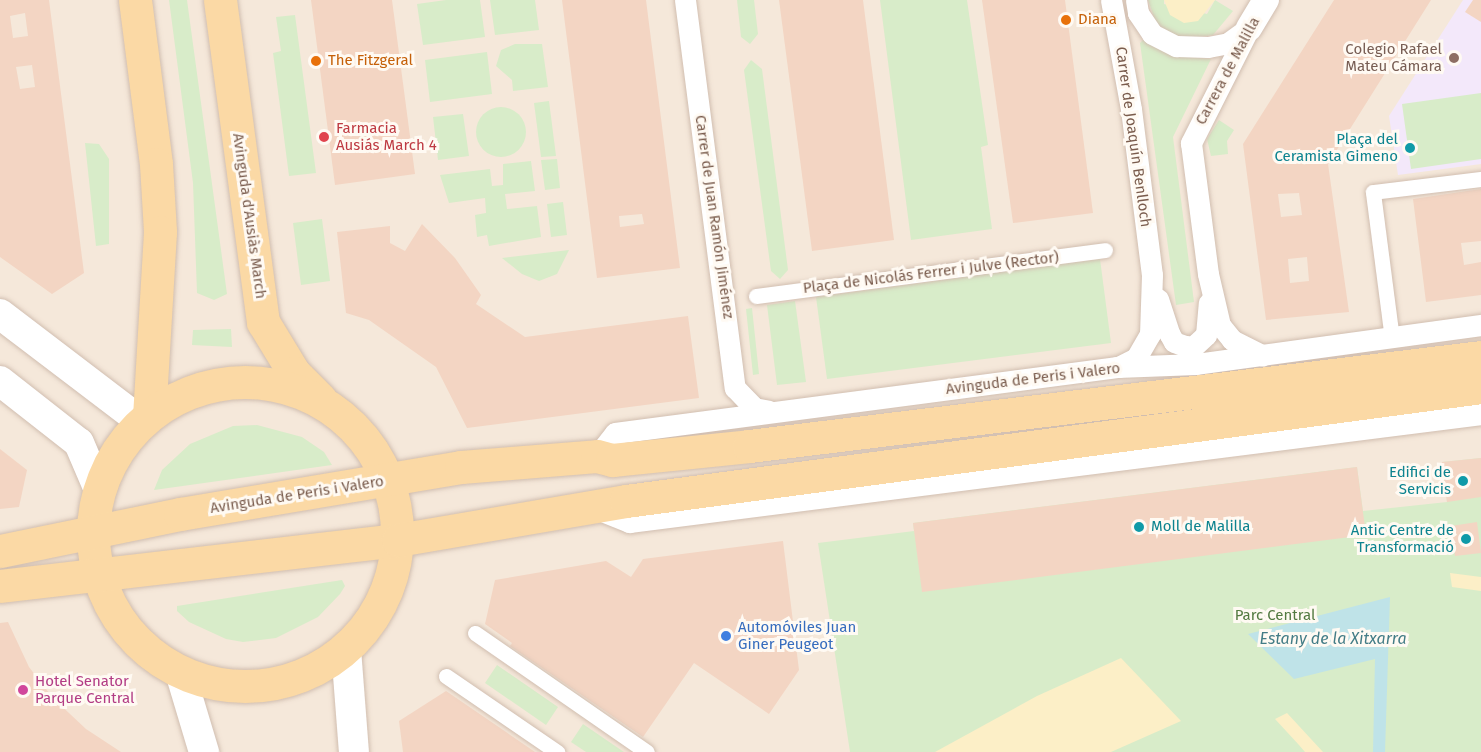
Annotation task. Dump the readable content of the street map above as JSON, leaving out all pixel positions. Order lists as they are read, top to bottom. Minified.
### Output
{"streets":{"main road":["Avinguda d'Ausiàs March","Avinguda de Peris i Valero"],"street":["Carrera de Malilla","Carrer de Joaquín Benlloch","Carrer de Juan Ramón Jiménez","Plaça de Nicolás Ferrer i Julve (Rector)"]},"crossings":[["Carrera de Malilla","Carrer de Joaquín Benlloch"],["Carrer de Joaquín Benlloch","Avinguda de Peris i Valero"],["Carrer de Juan Ramón Jiménez","Avinguda de Peris i Valero"]],"water":["Estany de la Xitxarra"],"parks":["Parc Central"],"places":["Diana","Colegio Rafael Mateu Cámara","The Fitzgeral","Farmacia Ausiás March 4","Plaça del Ceramista Gimeno","Edifici de Servicis","Moll de Malilla","Antic Centre de Transformació","Automóviles Juan Giner Peugeot","Hotel Senator Parque Central"]}
